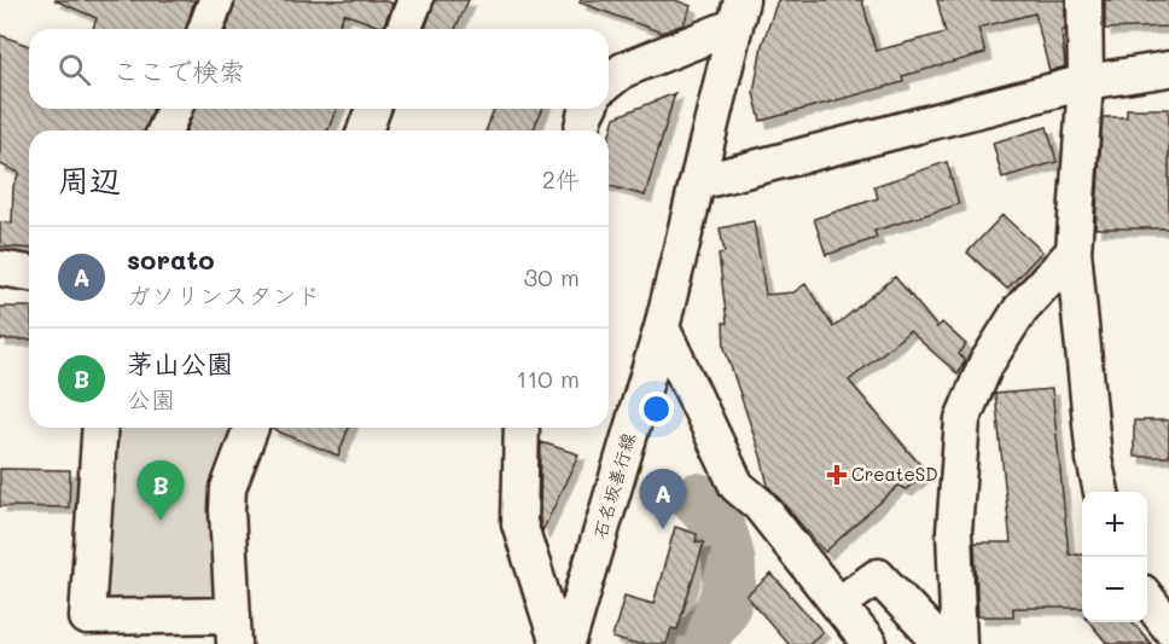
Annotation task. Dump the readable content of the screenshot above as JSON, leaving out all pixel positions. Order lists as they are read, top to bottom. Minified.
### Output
{"streets":{"street":["石名坂善行線"]},"places":{"health":["CreateSD"]},"page":{"search":"ここで検索","heading":["周辺","2件"],"list":[{"mark":"A","name":"sorato","note":"ガソリンスタンド","value":"30 m"},{"mark":"B","name":"茅山公園","note":"公園","value":"110 m"}],"pins":["B","A"],"map_buttons":["+","−"]}}
